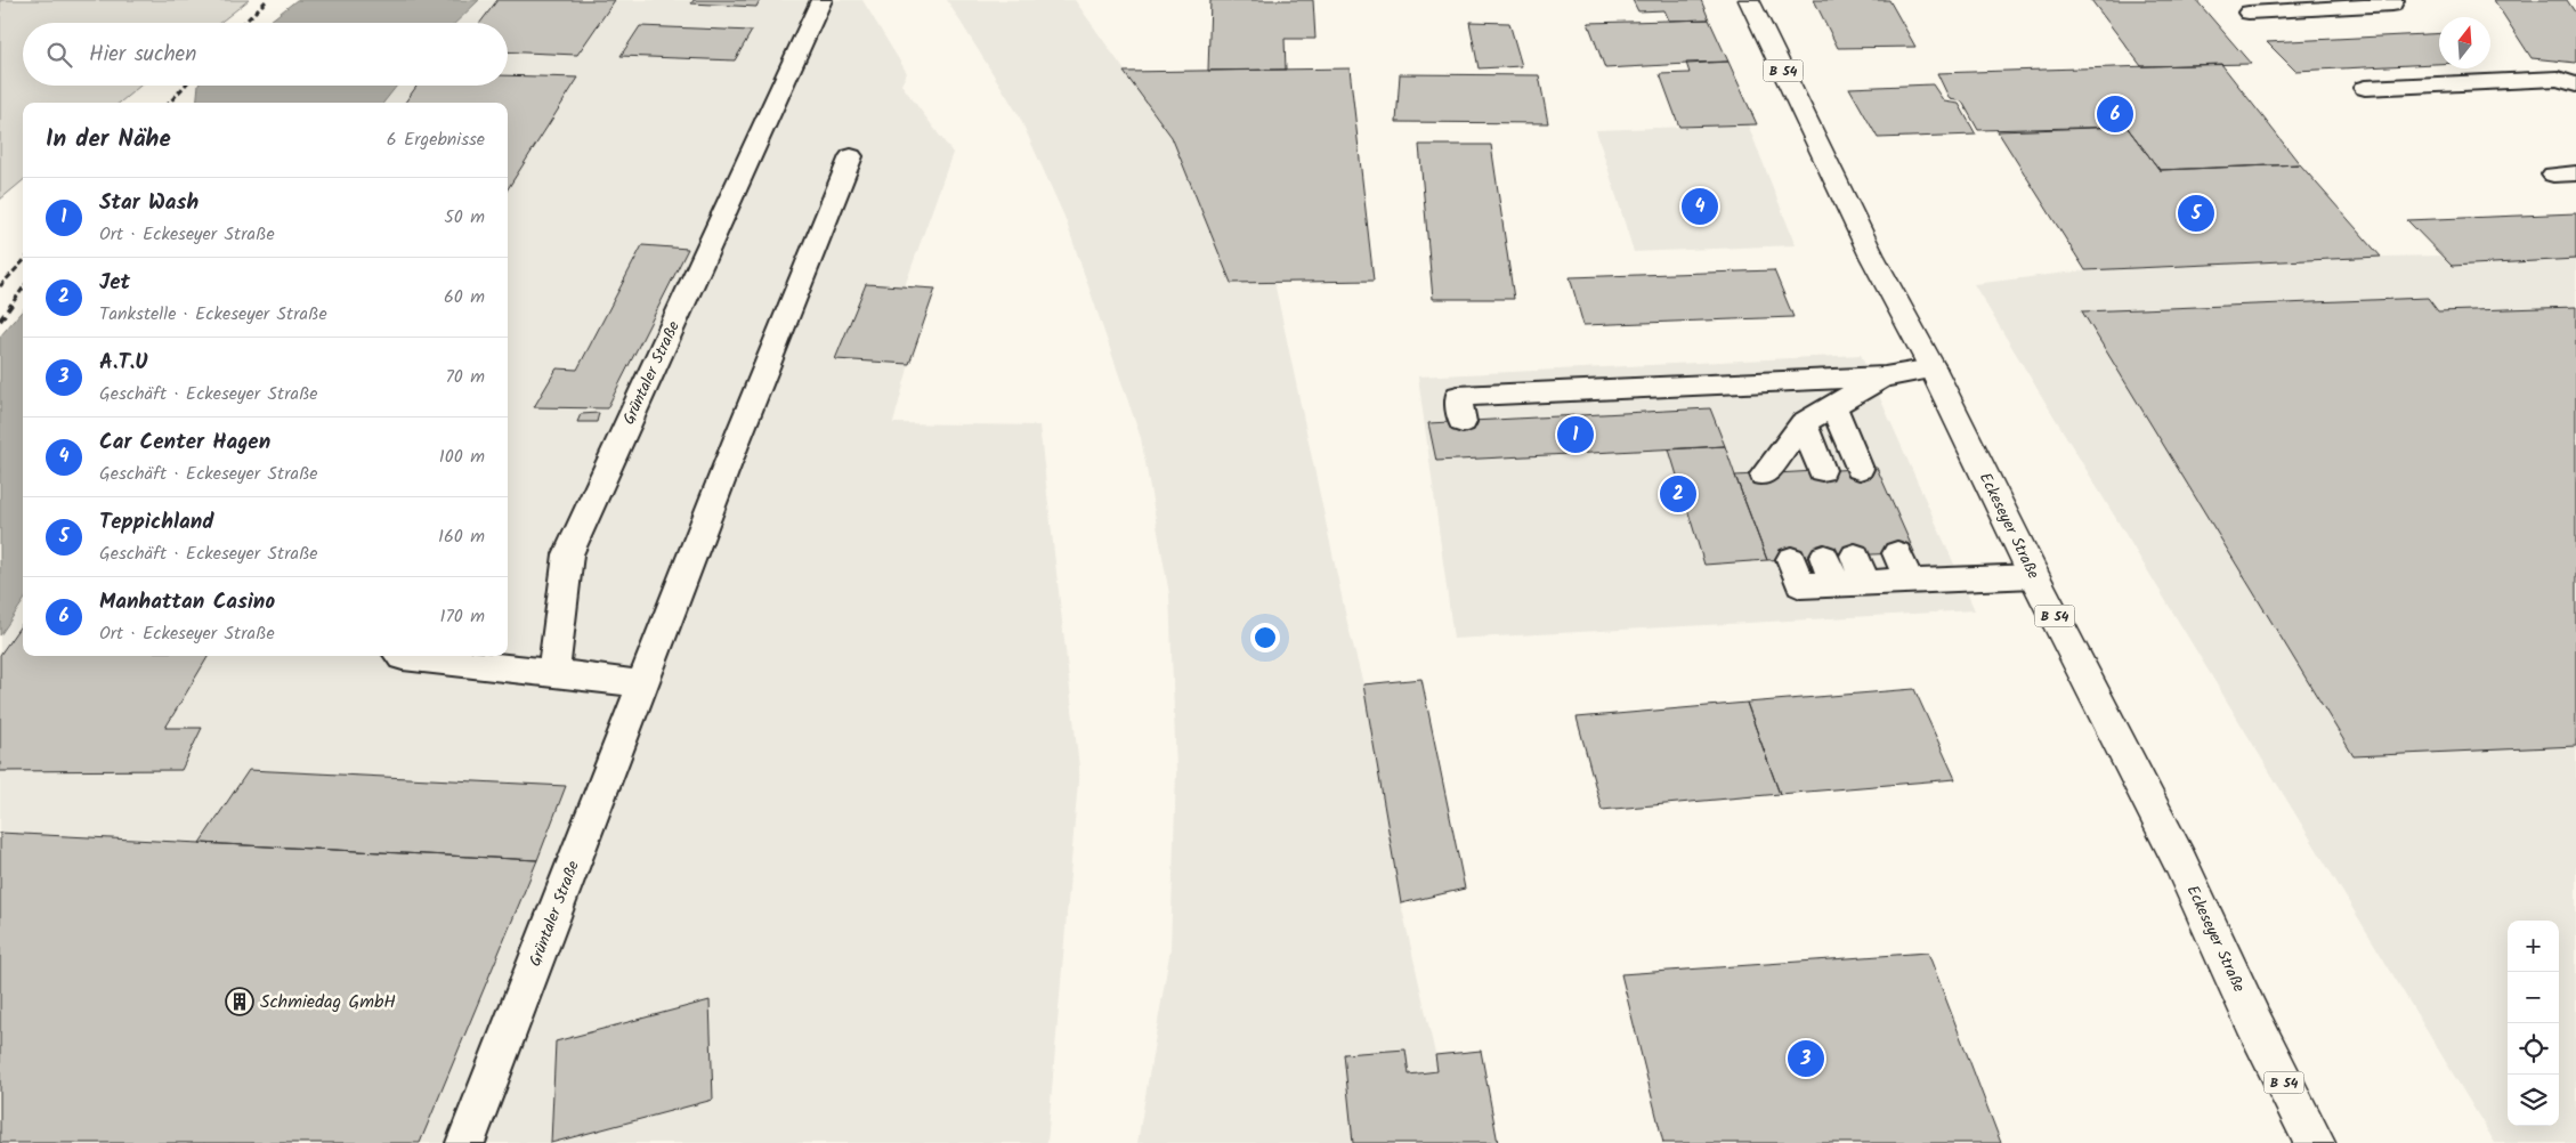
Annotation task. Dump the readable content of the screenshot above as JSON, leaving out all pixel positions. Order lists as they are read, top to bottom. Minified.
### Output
{"streets":{"main road":["B 54","Eckeseyer Straße"],"lane":["Grüntaler Straße"]},"places":{"building":["Schmiedag GmbH"]},"north":"top","page":{"search":"Hier suchen","pins":["6","4","5","1","2","3"],"heading":["In der Nähe","6 Ergebnisse"],"list":[{"mark":"1","name":"Star Wash","note":"Ort · Eckeseyer Straße","value":"50 m"},{"mark":"2","name":"Jet","note":"Tankstelle · Eckeseyer Straße","value":"60 m"},{"mark":"3","name":"A.T.U","note":"Geschäft · Eckeseyer Straße","value":"70 m"},{"mark":"4","name":"Car Center Hagen","note":"Geschäft · Eckeseyer Straße","value":"100 m"},{"mark":"5","name":"Teppichland","note":"Geschäft · Eckeseyer Straße","value":"160 m"},{"mark":"6","name":"Manhattan Casino","note":"Ort · Eckeseyer Straße","value":"170 m"}],"map_buttons":["+","−"]}}
